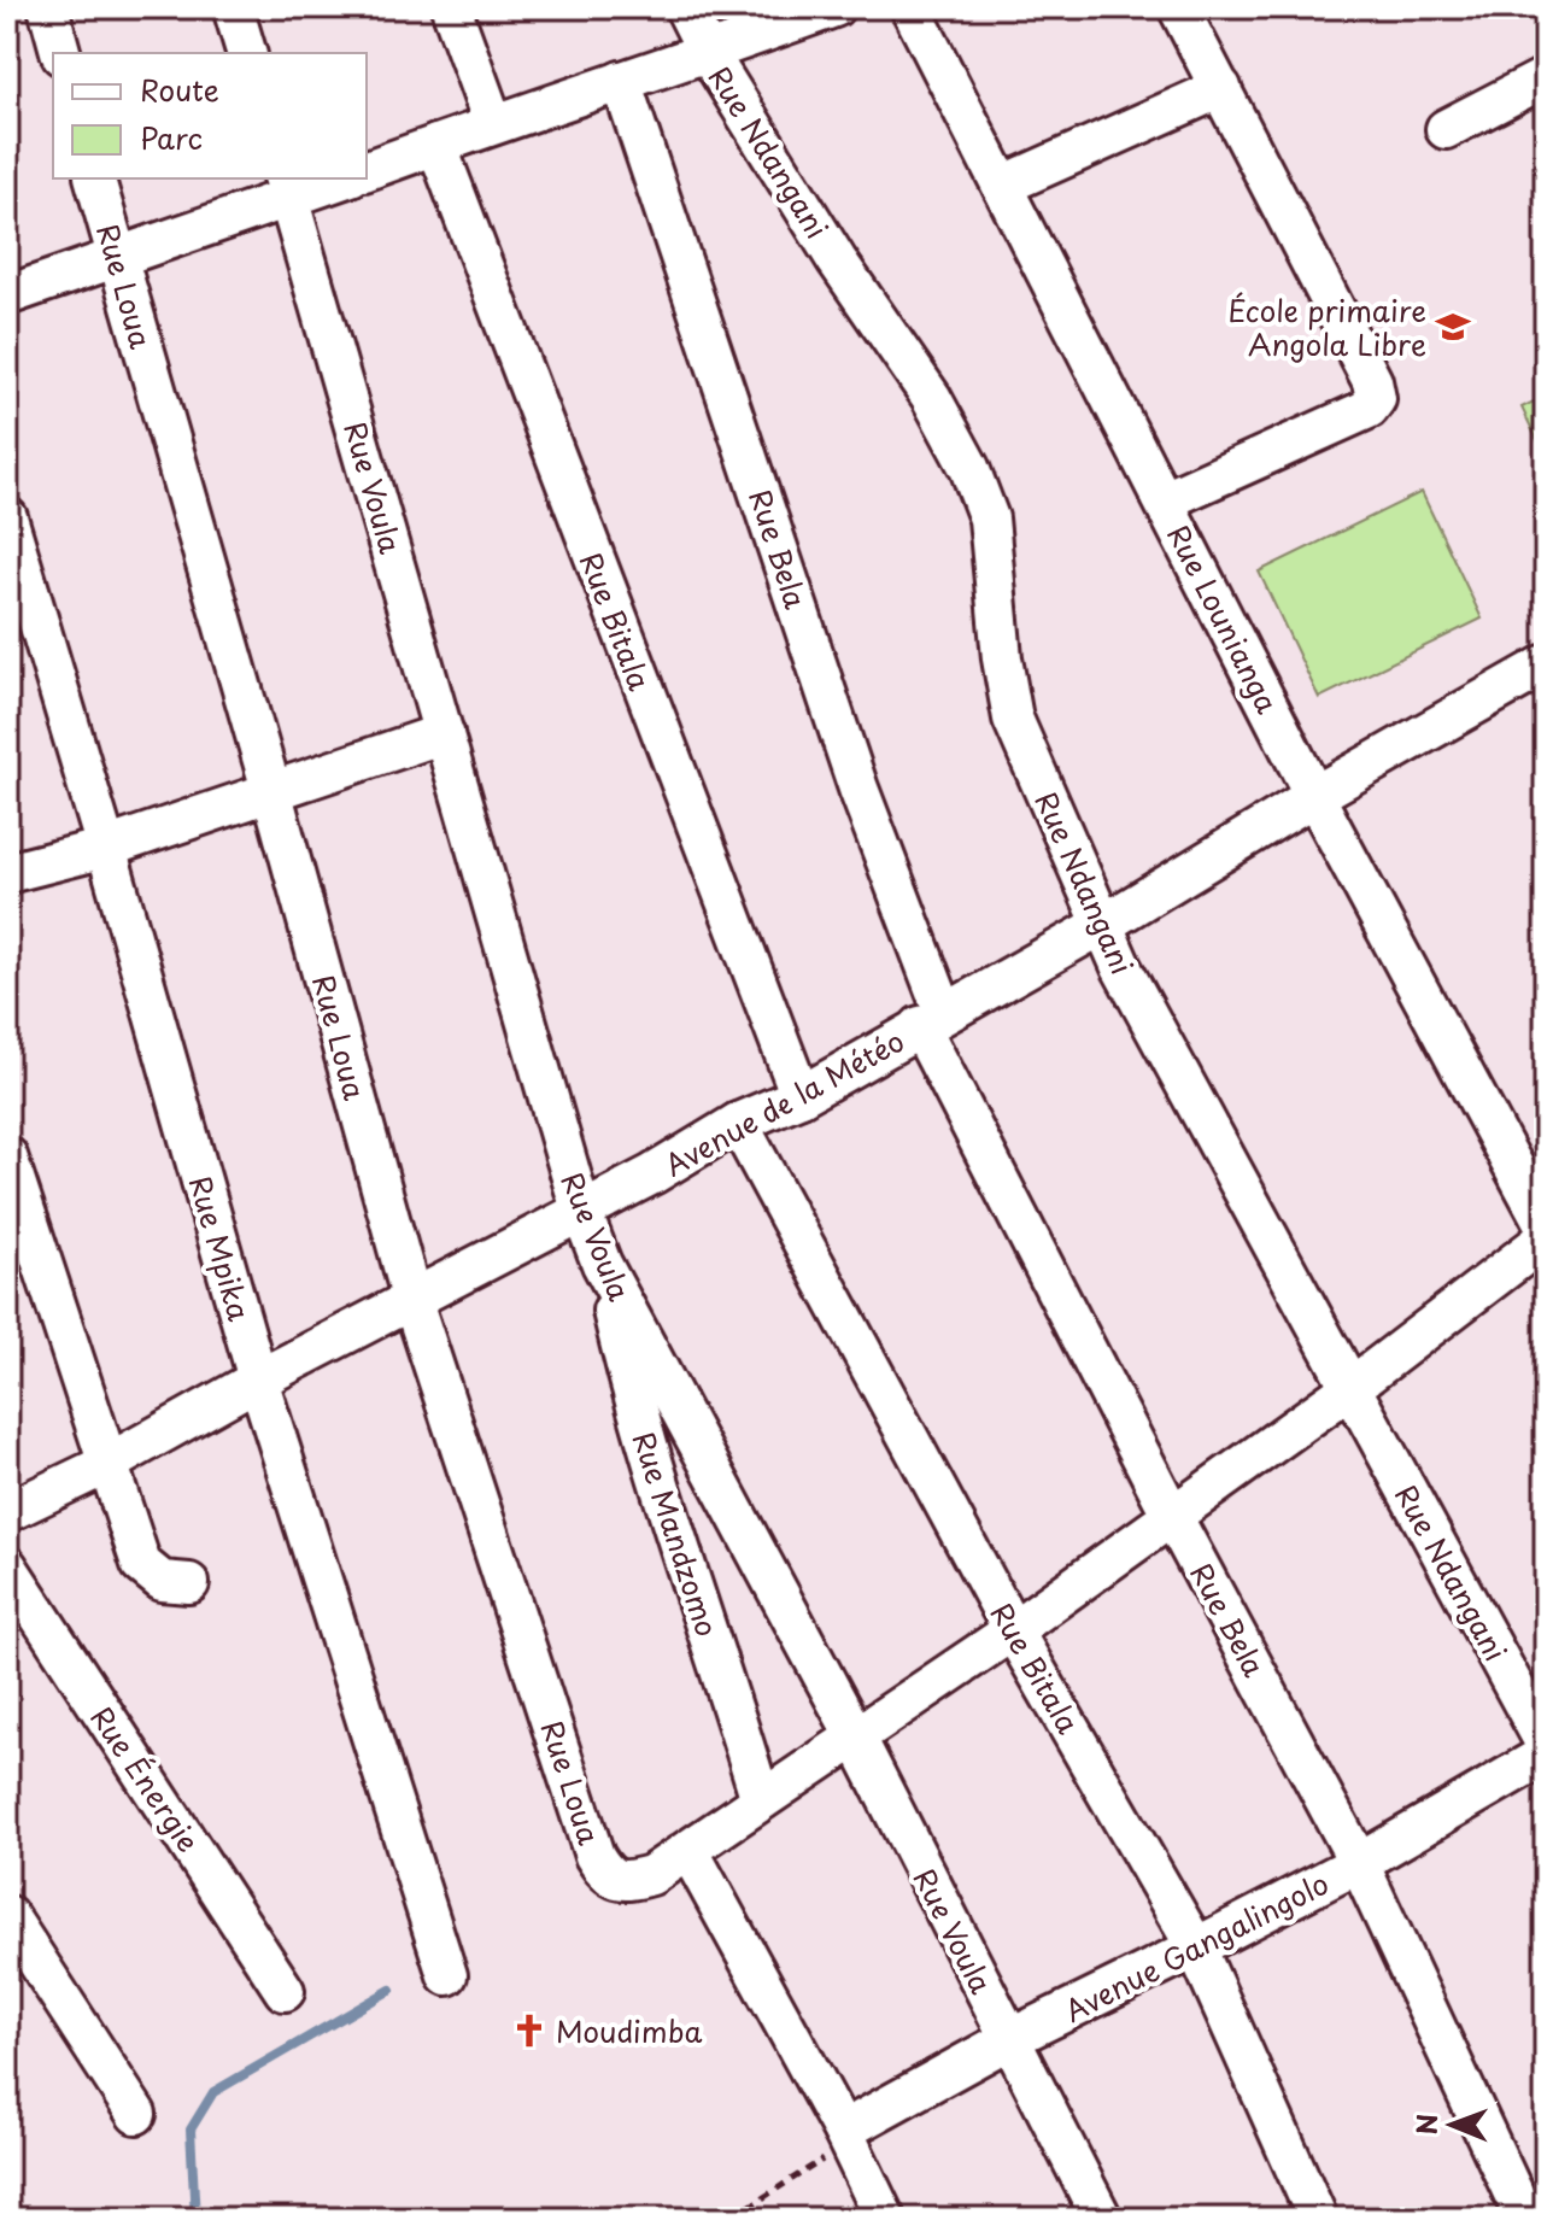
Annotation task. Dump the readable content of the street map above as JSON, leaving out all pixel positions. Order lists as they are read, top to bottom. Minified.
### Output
{"streets":{"street":["Rue Ndangani","Rue Loua","Rue Voula","Rue Bela","Rue Lounianga","Rue Bitala","Avenue de la Météo","Rue Mpika","Rue Mandzomo","Rue Énergie","Avenue Gangalingolo"]},"crossings":[["Rue Ndangani","Avenue de la Météo"],["Rue Loua","Avenue de la Météo"],["Rue Voula","Avenue de la Météo"],["Rue Voula","Rue Mandzomo"],["Rue Voula","Avenue Gangalingolo"],["Rue Bela","Avenue de la Météo"],["Rue Bela","Avenue Gangalingolo"],["Rue Lounianga","Avenue de la Météo"],["Rue Bitala","Avenue de la Météo"],["Rue Bitala","Avenue Gangalingolo"],["Avenue de la Météo","Rue Mpika"]],"places":{"school or university":["École primaire Angola Libre"],"church":["Moudimba"]},"legend":["Route","Parc"],"north":"left"}
